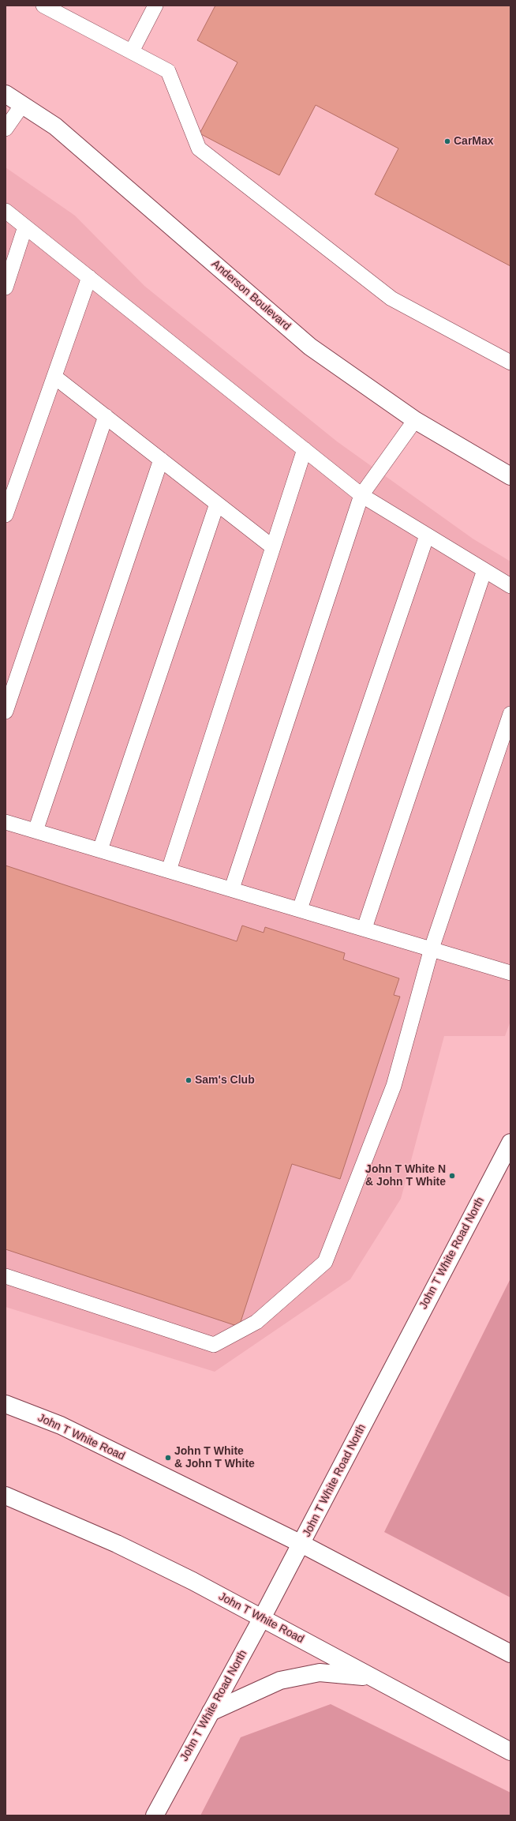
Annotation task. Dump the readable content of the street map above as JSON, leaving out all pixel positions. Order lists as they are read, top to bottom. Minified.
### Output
{"streets":{"street":["Anderson Boulevard","John T White Road North","John T White Road"]},"crossings":[["John T White Road North","John T White Road"]],"places":["CarMax","Sam's Club","John T White N & John T White","John T White & John T White"]}
